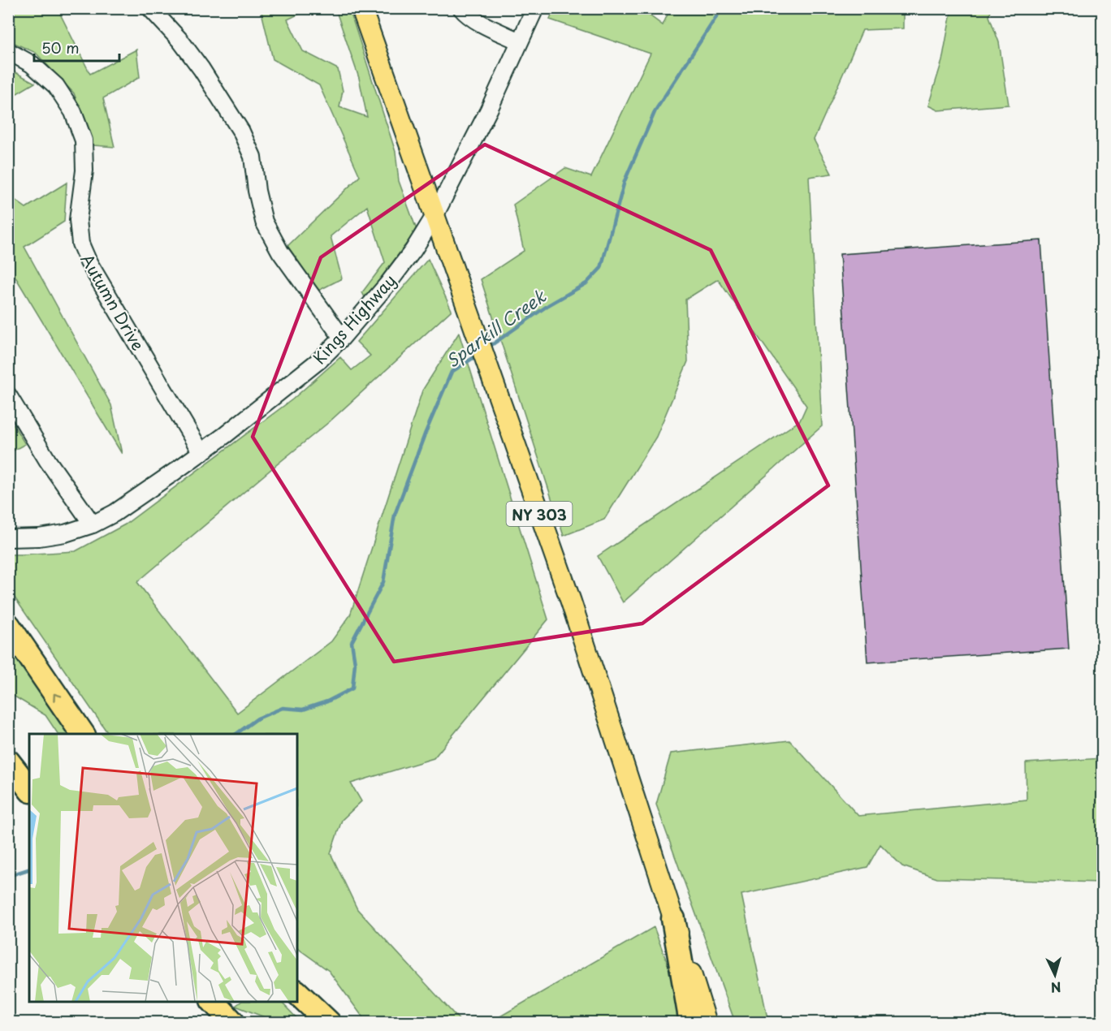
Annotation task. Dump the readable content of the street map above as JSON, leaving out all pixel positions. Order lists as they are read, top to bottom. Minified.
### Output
{"streets":{"main road":["NY 303"],"street":["Autumn Drive","Kings Highway"]},"crossings":[["Autumn Drive","Kings Highway"],["Kings Highway","NY 303"]],"water":["Sparkill Creek"],"scale_bar":"50 m","north":"bottom"}
